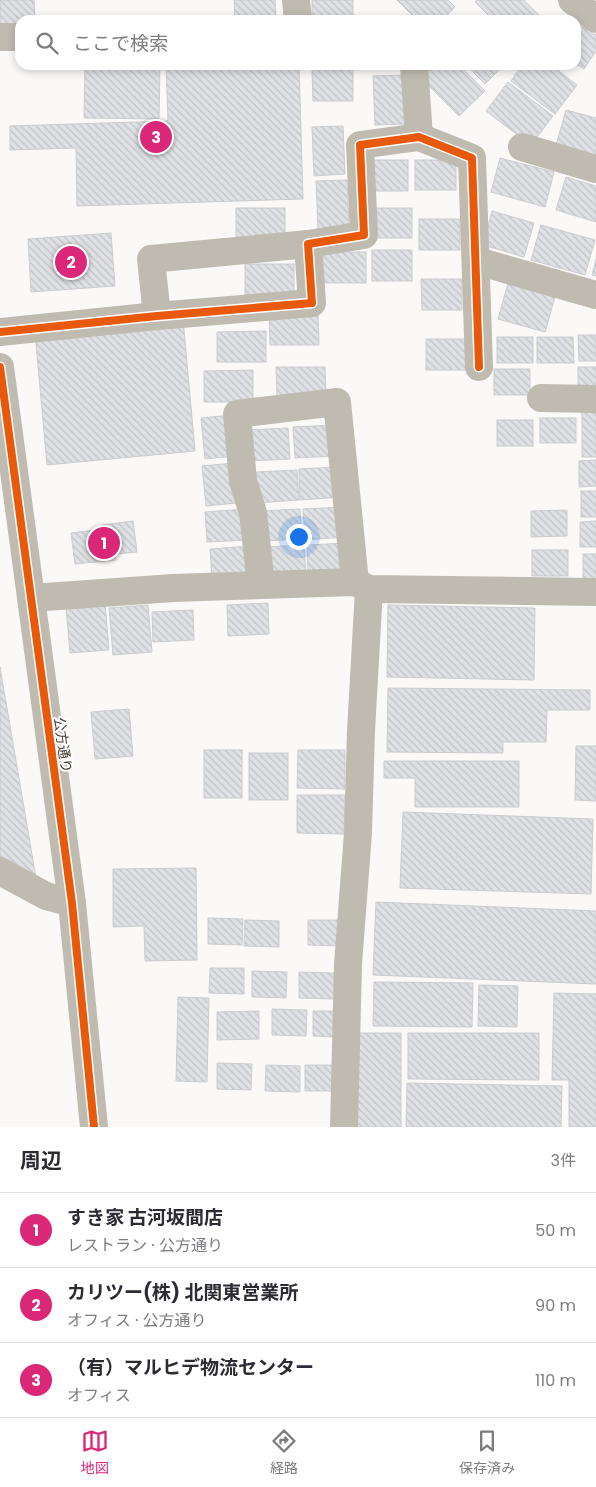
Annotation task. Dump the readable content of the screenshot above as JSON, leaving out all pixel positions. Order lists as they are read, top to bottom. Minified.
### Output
{"streets":{"street":["公方通り"]},"page":{"search":"ここで検索","pins":["3","2","1"],"heading":["周辺","3件"],"list":[{"mark":"1","name":"すき家 古河坂間店","note":"レストラン · 公方通り","value":"50 m"},{"mark":"2","name":"カリツー(株) 北関東営業所","note":"オフィス · 公方通り","value":"90 m"},{"mark":"3","name":"（有）マルヒデ物流センター","note":"オフィス","value":"110 m"}],"nav":["地図","経路","保存済み"]}}
